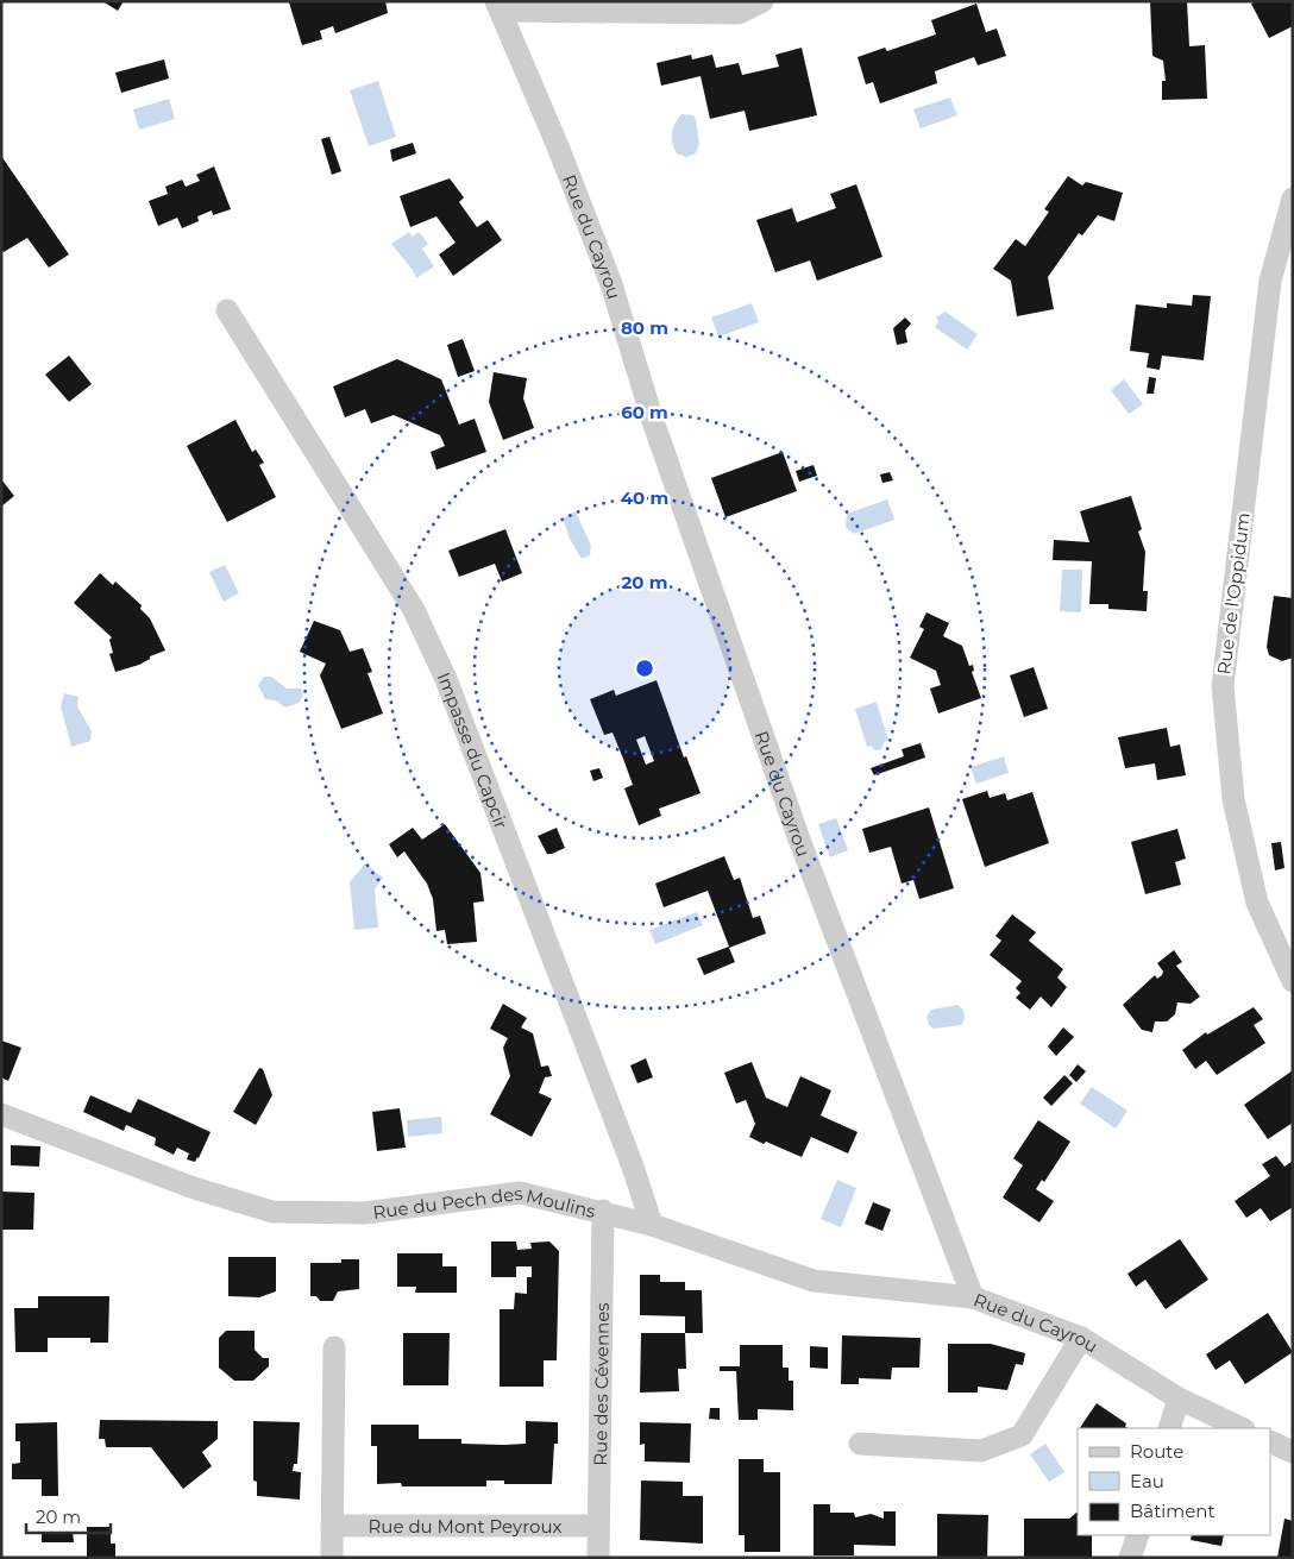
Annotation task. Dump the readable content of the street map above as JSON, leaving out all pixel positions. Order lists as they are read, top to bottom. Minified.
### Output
{"streets":{"street":["Rue du Cayrou","Rue de l'Oppidum","Impasse du Capcir","Rue du Pech des Moulins","Rue des Cévennes","Rue du Mont Peyroux"]},"crossings":[["Rue du Cayrou","Rue du Pech des Moulins"],["Impasse du Capcir","Rue du Pech des Moulins"],["Rue du Pech des Moulins","Rue des Cévennes"],["Rue des Cévennes","Rue du Mont Peyroux"]],"legend":["Route","Eau","Bâtiment"],"scale_bar":"20 m","rings":["80 m","60 m","40 m","20 m"]}
